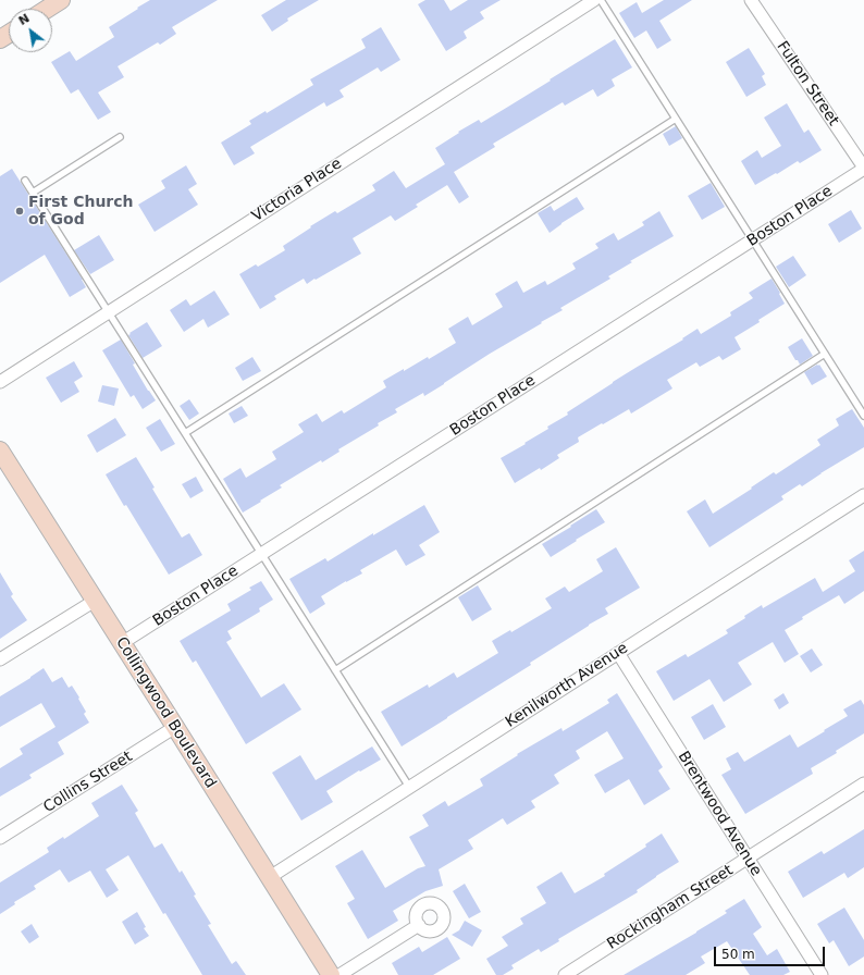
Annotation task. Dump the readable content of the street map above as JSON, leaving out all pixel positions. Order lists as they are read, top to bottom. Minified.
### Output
{"streets":{"main road":["Collingwood Boulevard"],"street":["Fulton Street","Victoria Place","Boston Place","Kenilworth Avenue","Collins Street","Brentwood Avenue","Rockingham Street"]},"crossings":[["Fulton Street","Boston Place"],["Boston Place","Collingwood Boulevard"],["Kenilworth Avenue","Collingwood Boulevard"],["Kenilworth Avenue","Brentwood Avenue"],["Collingwood Boulevard","Collins Street"],["Brentwood Avenue","Rockingham Street"]],"places":["First Church of God"],"scale_bar":"50 m","north":"top left"}
